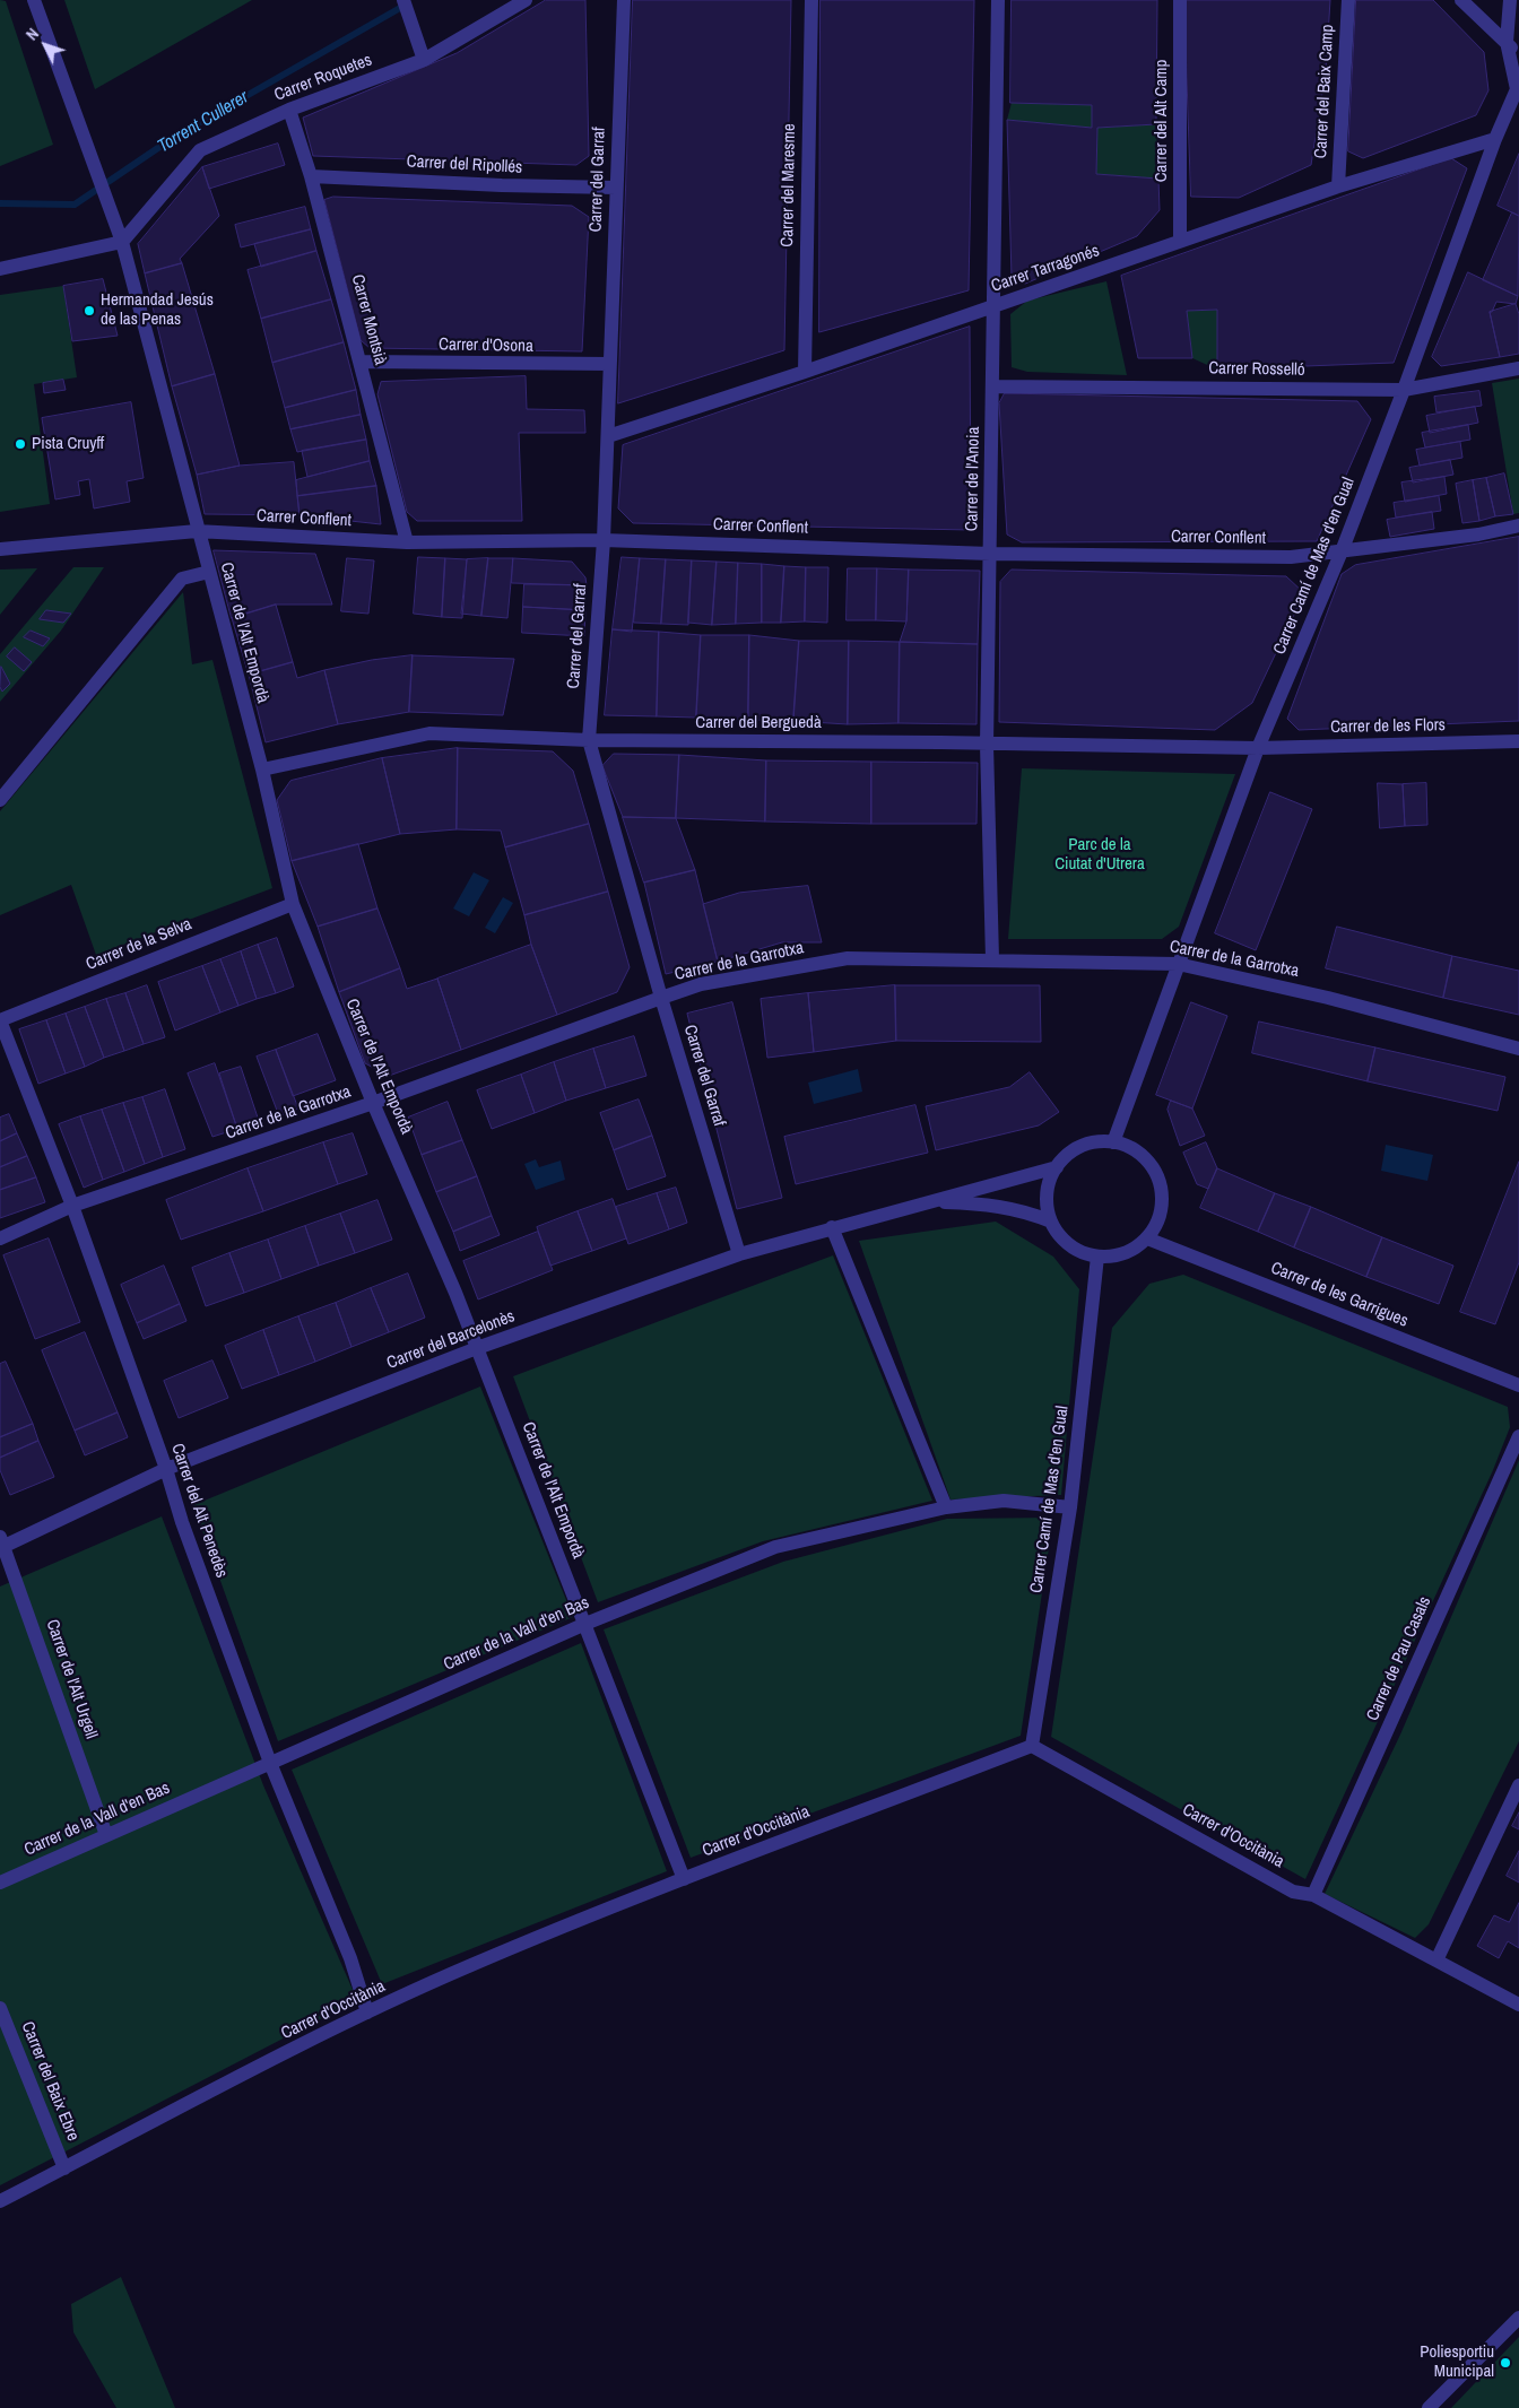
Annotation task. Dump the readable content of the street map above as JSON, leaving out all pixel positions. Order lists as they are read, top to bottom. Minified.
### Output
{"streets":{"street":["Carrer Roquetes","Carrer del Baix Camp","Carrer del Alt Camp","Carrer del Ripollés","Carrer del Garraf","Carrer del Maresme","Carrer Tarragonés","Carrer Montsià","Carrer d'Osona","Carrer Rosselló","Carrer de l'Anoia","Carrer Conflent","Carrer Camí de Mas d'en Gual","Carrer de l'Alt Empordà","Carrer del Berguedà","Carrer de les Flors","Carrer de la Selva","Carrer de la Garrotxa","Carrer de les Garrigues","Carrer del Barcelonès","Carrer del Alt Penedès","Carrer de la Vall d'en Bas","Carrer de Pau Casals","Carrer de l'Alt Urgell","Carrer d'Occitània","Carrer del Baix Ebre"]},"crossings":[["Carrer Roquetes","Carrer Montsià"],["Carrer Roquetes","Carrer de l'Alt Empordà"],["Carrer del Baix Camp","Carrer Tarragonés"],["Carrer del Alt Camp","Carrer Tarragonés"],["Carrer del Ripollés","Carrer del Garraf"],["Carrer del Ripollés","Carrer Montsià"],["Carrer del Garraf","Carrer Tarragonés"],["Carrer del Garraf","Carrer d'Osona"],["Carrer del Garraf","Carrer Conflent"],["Carrer del Garraf","Carrer del Berguedà"],["Carrer del Garraf","Carrer de la Garrotxa"],["Carrer del Garraf","Carrer del Barcelonès"],["Carrer del Maresme","Carrer Tarragonés"],["Carrer Tarragonés","Carrer de l'Anoia"],["Carrer Tarragonés","Carrer Camí de Mas d'en Gual"],["Carrer Montsià","Carrer d'Osona"],["Carrer Montsià","Carrer Conflent"],["Carrer Rosselló","Carrer de l'Anoia"],["Carrer Rosselló","Carrer Camí de Mas d'en Gual"],["Carrer de l'Anoia","Carrer Conflent"],["Carrer de l'Anoia","Carrer del Berguedà"],["Carrer de l'Anoia","Carrer de la Garrotxa"],["Carrer Conflent","Carrer Camí de Mas d'en Gual"],["Carrer Conflent","Carrer de l'Alt Empordà"],["Carrer Camí de Mas d'en Gual","Carrer del Berguedà"],["Carrer Camí de Mas d'en Gual","Carrer de les Flors"],["Carrer Camí de Mas d'en Gual","Carrer de la Garrotxa"],["Carrer Camí de Mas d'en Gual","Carrer de les Garrigues"],["Carrer Camí de Mas d'en Gual","Carrer del Barcelonès"],["Carrer Camí de Mas d'en Gual","Carrer de la Vall d'en Bas"],["Carrer Camí de Mas d'en Gual","Carrer d'Occitània"],["Carrer de l'Alt Empordà","Carrer del Berguedà"],["Carrer de l'Alt Empordà","Carrer de la Selva"],["Carrer de l'Alt Empordà","Carrer de la Garrotxa"],["Carrer de l'Alt Empordà","Carrer del Barcelonès"],["Carrer de l'Alt Empordà","Carrer de la Vall d'en Bas"],["Carrer de l'Alt Empordà","Carrer d'Occitània"],["Carrer del Berguedà","Carrer de les Flors"],["Carrer de la Selva","Carrer del Alt Penedès"],["Carrer de la Garrotxa","Carrer del Alt Penedès"],["Carrer de les Garrigues","Carrer del Barcelonès"],["Carrer del Barcelonès","Carrer del Alt Penedès"],["Carrer del Barcelonès","Carrer de l'Alt Urgell"],["Carrer del Alt Penedès","Carrer de la Vall d'en Bas"],["Carrer del Alt Penedès","Carrer d'Occitània"],["Carrer de la Vall d'en Bas","Carrer de l'Alt Urgell"],["Carrer de Pau Casals","Carrer d'Occitània"],["Carrer d'Occitània","Carrer del Baix Ebre"]],"water":["Torrent Cullerer"],"parks":["Parc de la Ciutat d'Utrera"],"places":["Hermandad Jesús de las Penas","Pista Cruyff","Poliesportiu Municipal"],"north":"top left"}
